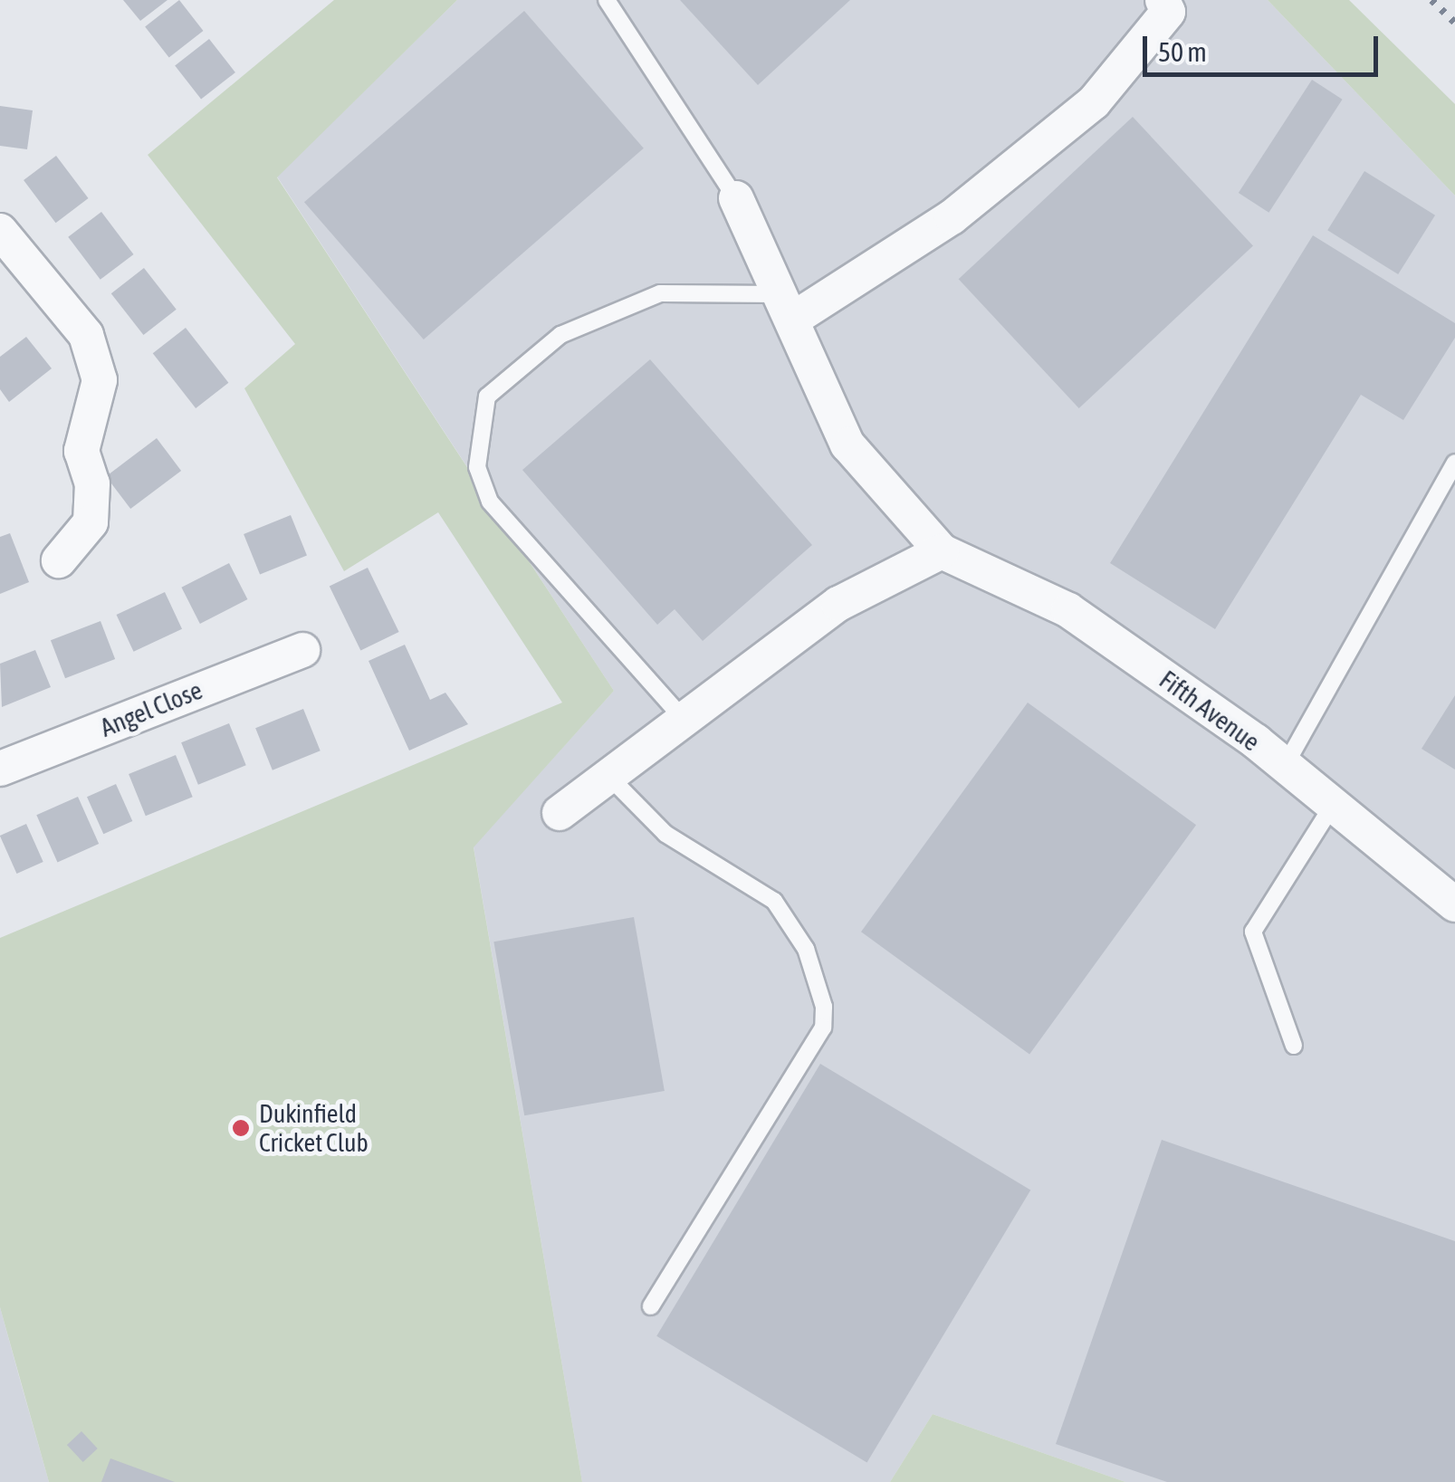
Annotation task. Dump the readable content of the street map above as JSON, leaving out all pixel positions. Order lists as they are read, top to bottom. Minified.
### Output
{"streets":{"street":["Angel Close","Fifth Avenue"]},"places":["Dukinfield Cricket Club"],"scale_bar":"50 m"}
